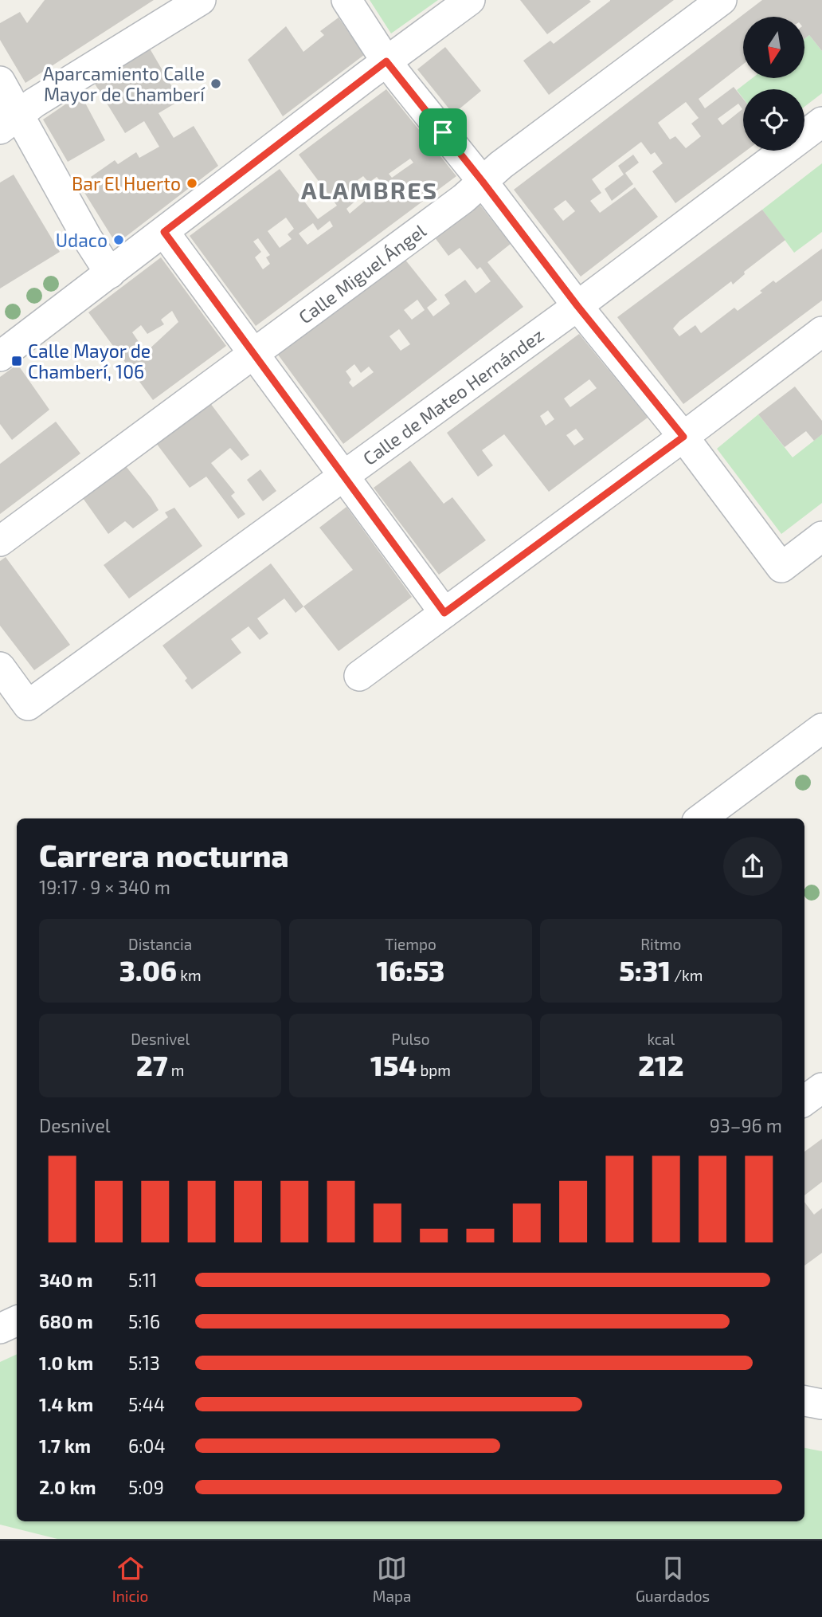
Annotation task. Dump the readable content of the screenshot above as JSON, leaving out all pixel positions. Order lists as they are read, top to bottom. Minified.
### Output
{"streets":{"street":["Calle Miguel Ángel","Calle de Mateo Hernández"]},"districts":["ALAMBRES"],"places":{"other":["Aparcamiento Calle Mayor de Chamberí","Bar El Huerto","Udaco"],"transit":["Calle Mayor de Chamberí, 106"]},"north":"bottom","page":{"heading":["Carrera nocturna","19:17 · 9 × 340 m"],"stats":[["Distancia","3.06 km"],["Tiempo","16:53"],["Ritmo","5:31 /km"],["Desnivel","27 m"],["Pulso","154 bpm"],["kcal","212"]],"chart":["Desnivel","93–96 m"],"list":[{"name":"340 m","note":"5:11"},{"name":"680 m","note":"5:16"},{"name":"1.0 km","note":"5:13"},{"name":"1.4 km","note":"5:44"},{"name":"1.7 km","note":"6:04"},{"name":"2.0 km","note":"5:09"}],"tabs":["Inicio","Mapa","Guardados"]}}
